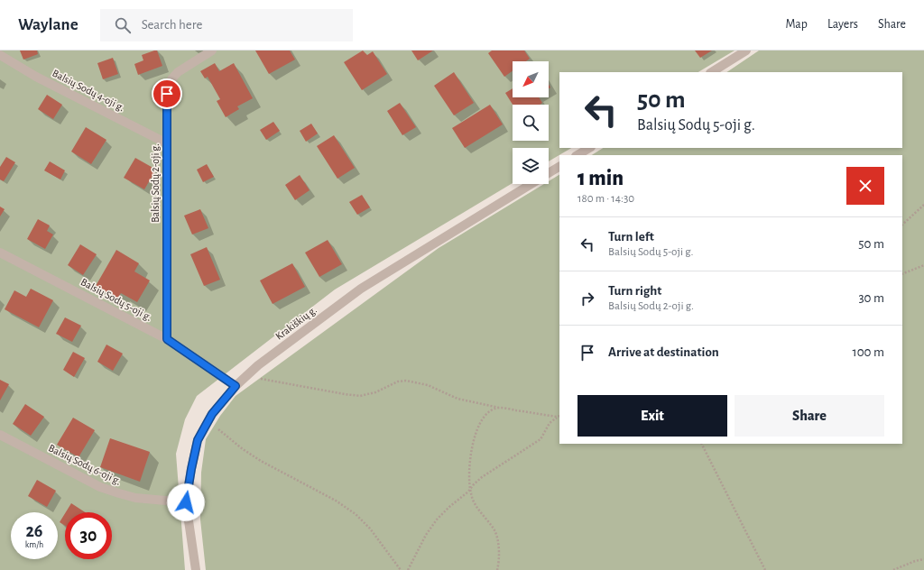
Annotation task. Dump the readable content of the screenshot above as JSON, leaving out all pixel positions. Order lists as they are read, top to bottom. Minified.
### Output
{"streets":{"street":["Balsių Sodų 4-oji g.","Balsių Sodų 2-oji g.","Balsių Sodų 5-oji g.","Krakiškių g.","Balsių Sodų 6-oji g."]},"crossings":[["Balsių Sodų 4-oji g.","Balsių Sodų 2-oji g."],["Balsių Sodų 2-oji g.","Balsių Sodų 5-oji g."],["Balsių Sodų 5-oji g.","Krakiškių g."],["Krakiškių g.","Balsių Sodų 6-oji g."]],"north":"bottom left","page":{"header":"Waylane","search":"Search here","nav":["Map","Layers","Share"],"turn":["50 m","Balsių Sodų 5-oji g."],"heading":["1 min","180 m · 14:30"],"list":[{"name":"Turn left","note":"Balsių Sodų 5-oji g.","value":"50 m"},{"name":"Turn right","note":"Balsių Sodų 2-oji g.","value":"30 m"},{"name":"Arrive at destination","value":"100 m"}],"buttons":["Exit","Share"],"speed":"26 km/h","limit":"30"}}
